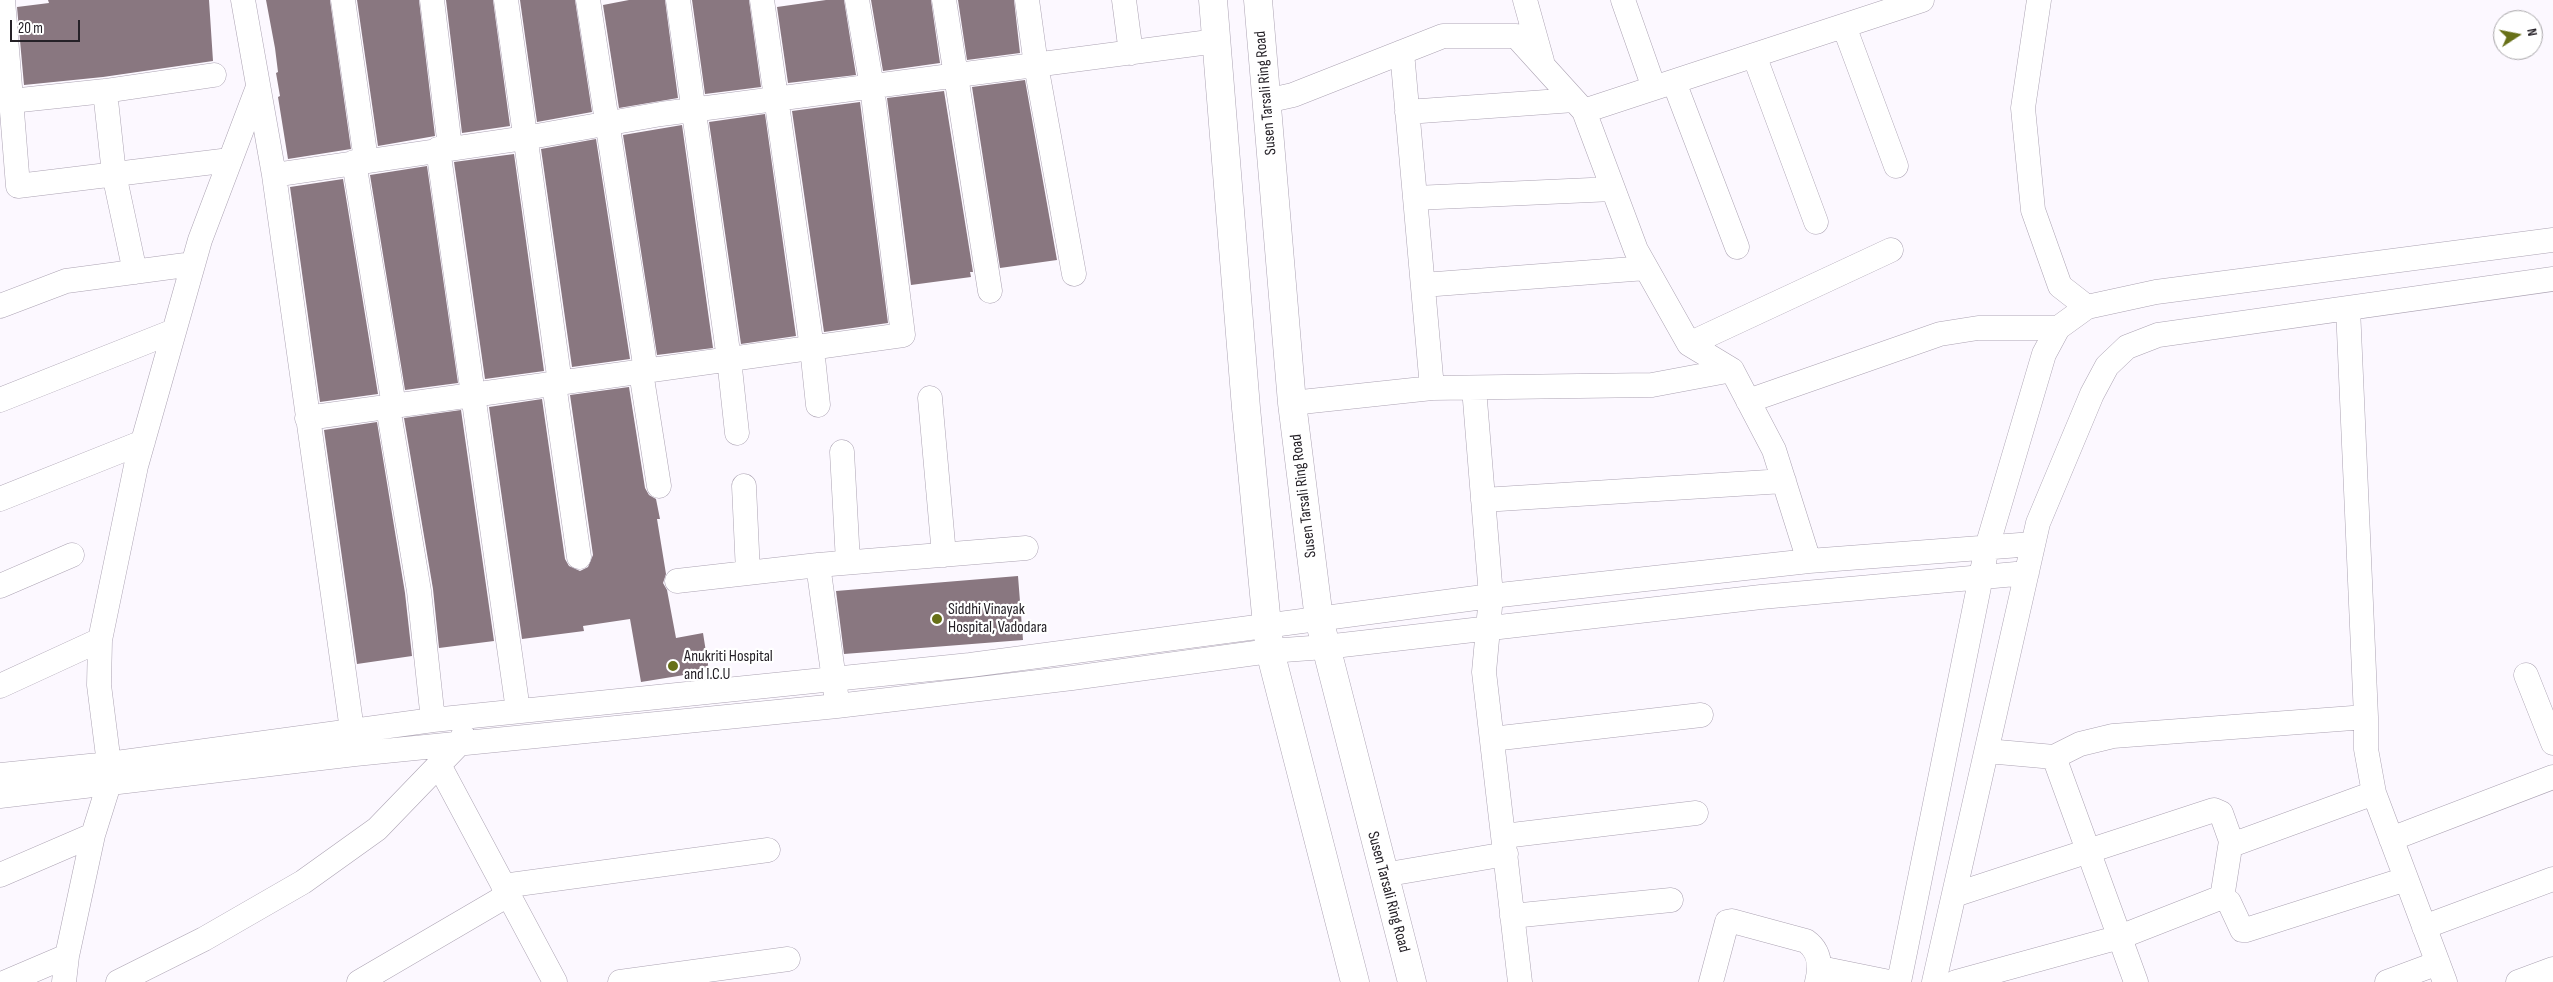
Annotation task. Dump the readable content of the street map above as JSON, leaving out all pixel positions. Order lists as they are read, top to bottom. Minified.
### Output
{"streets":{"main road":["Susen Tarsali Ring Road"]},"places":["Siddhi Vinayak Hospital, Vadodara","Anukriti Hospital and I.C.U"],"scale_bar":"20 m","north":"right"}
